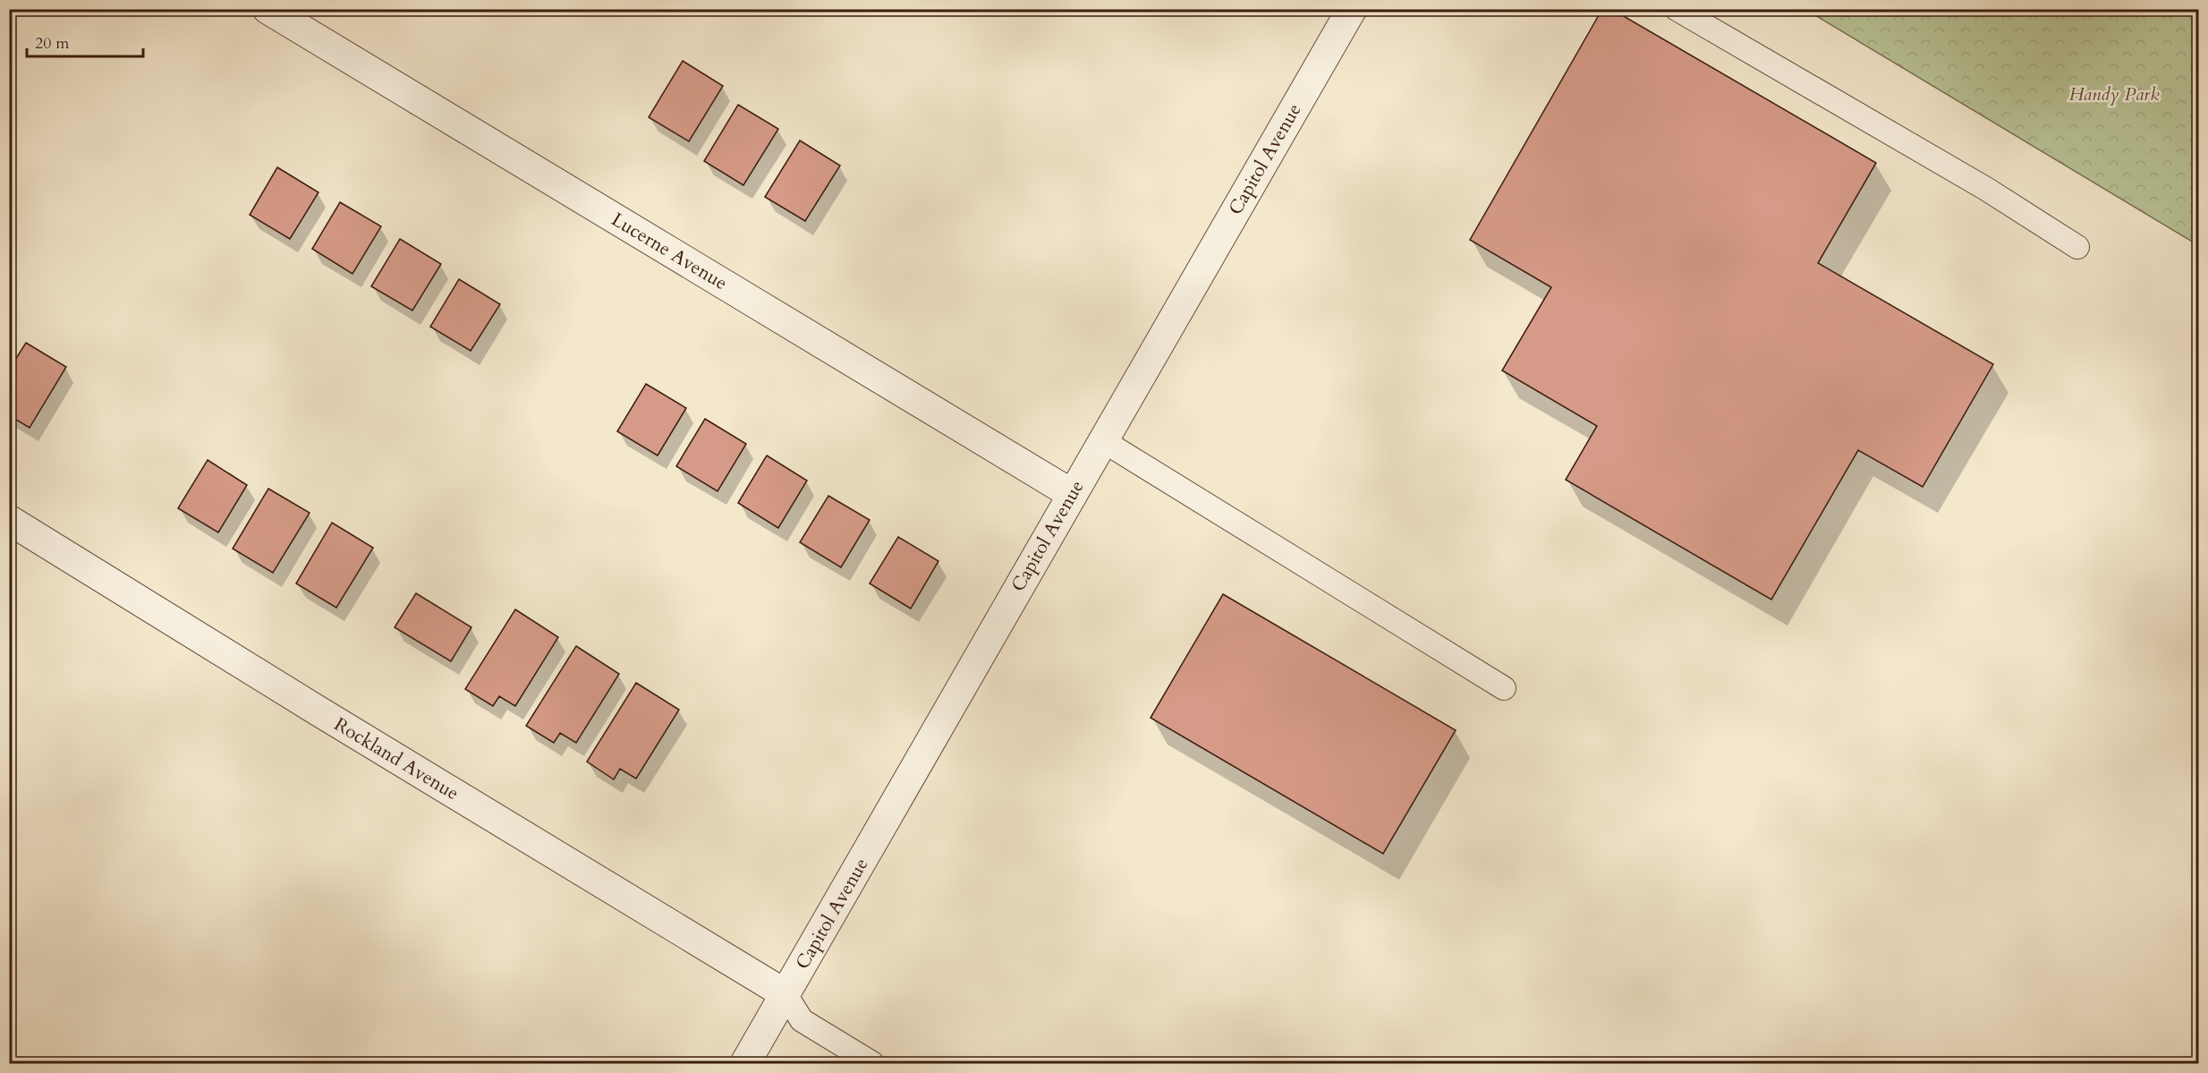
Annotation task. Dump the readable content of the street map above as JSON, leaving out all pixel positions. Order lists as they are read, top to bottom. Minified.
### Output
{"streets":{"street":["Capitol Avenue","Lucerne Avenue","Rockland Avenue"]},"crossings":[["Capitol Avenue","Lucerne Avenue"],["Capitol Avenue","Rockland Avenue"]],"parks":["Handy Park"],"scale_bar":"20 m"}
